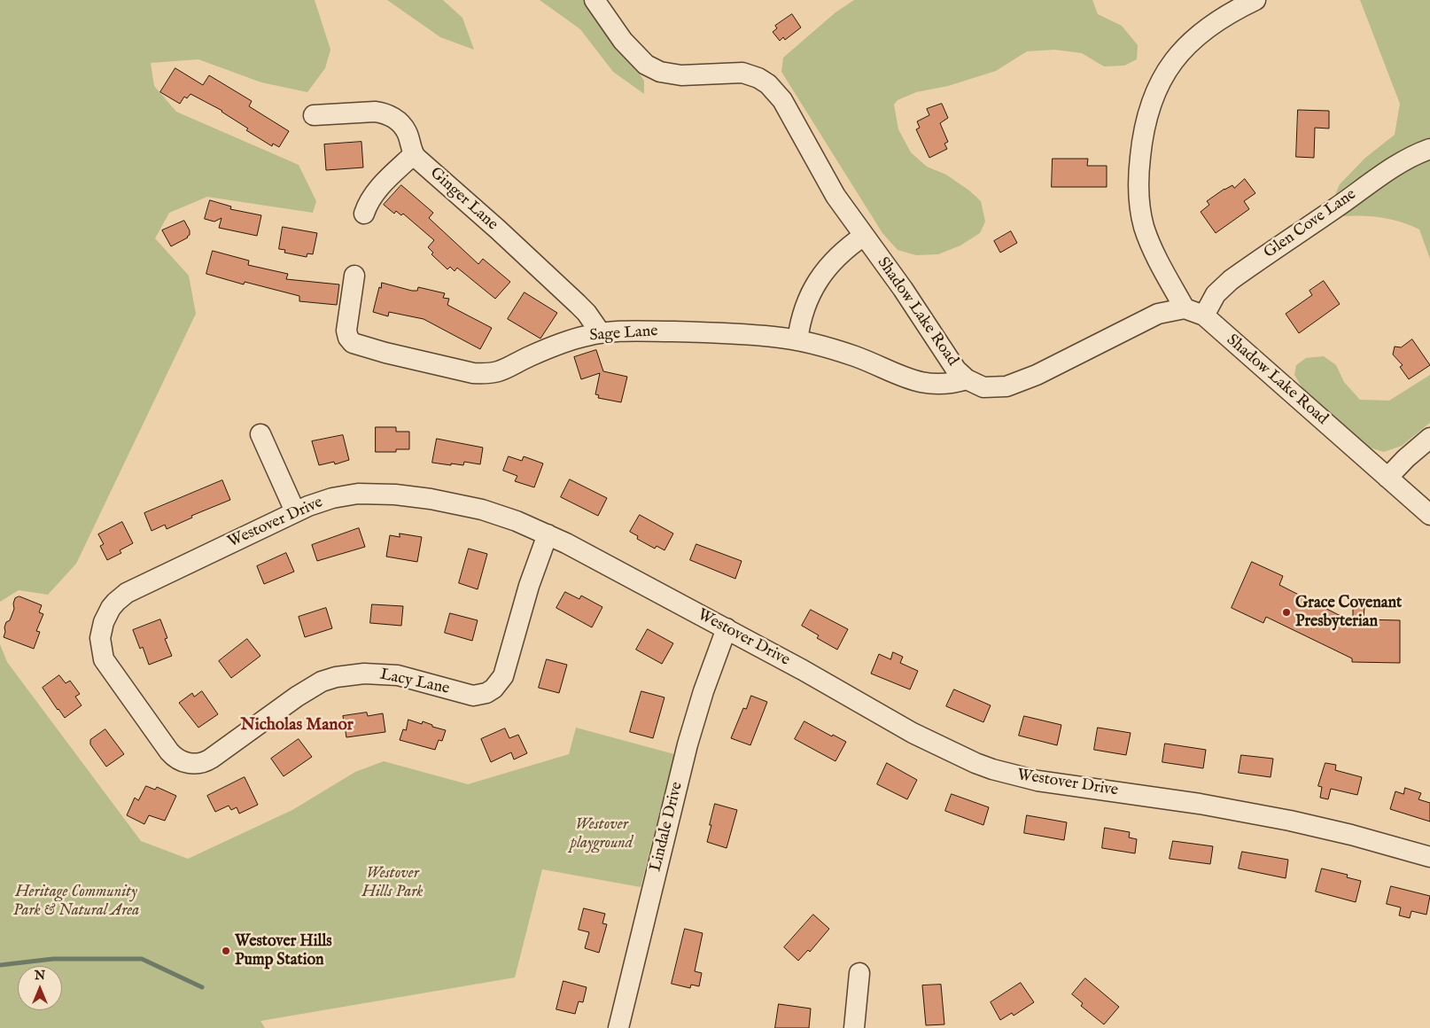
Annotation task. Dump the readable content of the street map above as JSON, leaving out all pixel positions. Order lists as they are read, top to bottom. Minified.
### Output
{"streets":{"street":["Ginger Lane","Glen Cove Lane","Shadow Lake Road","Sage Lane","Westover Drive","Lacy Lane","Lindale Drive"]},"crossings":[["Ginger Lane","Sage Lane"],["Glen Cove Lane","Shadow Lake Road"],["Shadow Lake Road","Sage Lane"],["Westover Drive","Lacy Lane"],["Westover Drive","Lindale Drive"]],"districts":["Nicholas Manor"],"parks":["Westover playground","Westover Hills Park","Heritage Community Park & Natural Area"],"places":["Grace Covenant Presbyterian","Westover Hills Pump Station"],"north":"top"}
